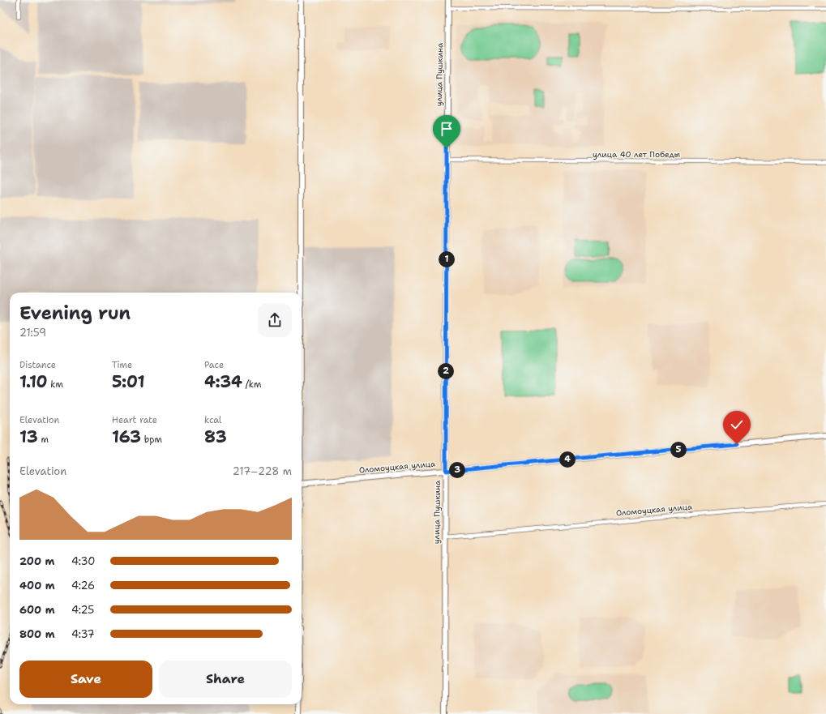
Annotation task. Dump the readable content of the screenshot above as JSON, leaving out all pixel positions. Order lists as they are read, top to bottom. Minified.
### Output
{"streets":{"street":["улица Пушкина","улица 40 лет Победы","Оломоуцкая улица"]},"crossings":[["улица Пушкина","улица 40 лет Победы"],["улица Пушкина","Оломоуцкая улица"]],"page":{"pins":["1","2","5","4","3"],"heading":["Evening run","21:59"],"stats":[["Distance","1.10 km"],["Time","5:01"],["Pace","4:34 /km"],["Elevation","13 m"],["Heart rate","163 bpm"],["kcal","83"]],"chart":["Elevation","217–228 m"],"list":[{"name":"200 m","note":"4:30"},{"name":"400 m","note":"4:26"},{"name":"600 m","note":"4:25"},{"name":"800 m","note":"4:37"}],"buttons":["Save","Share"]}}
